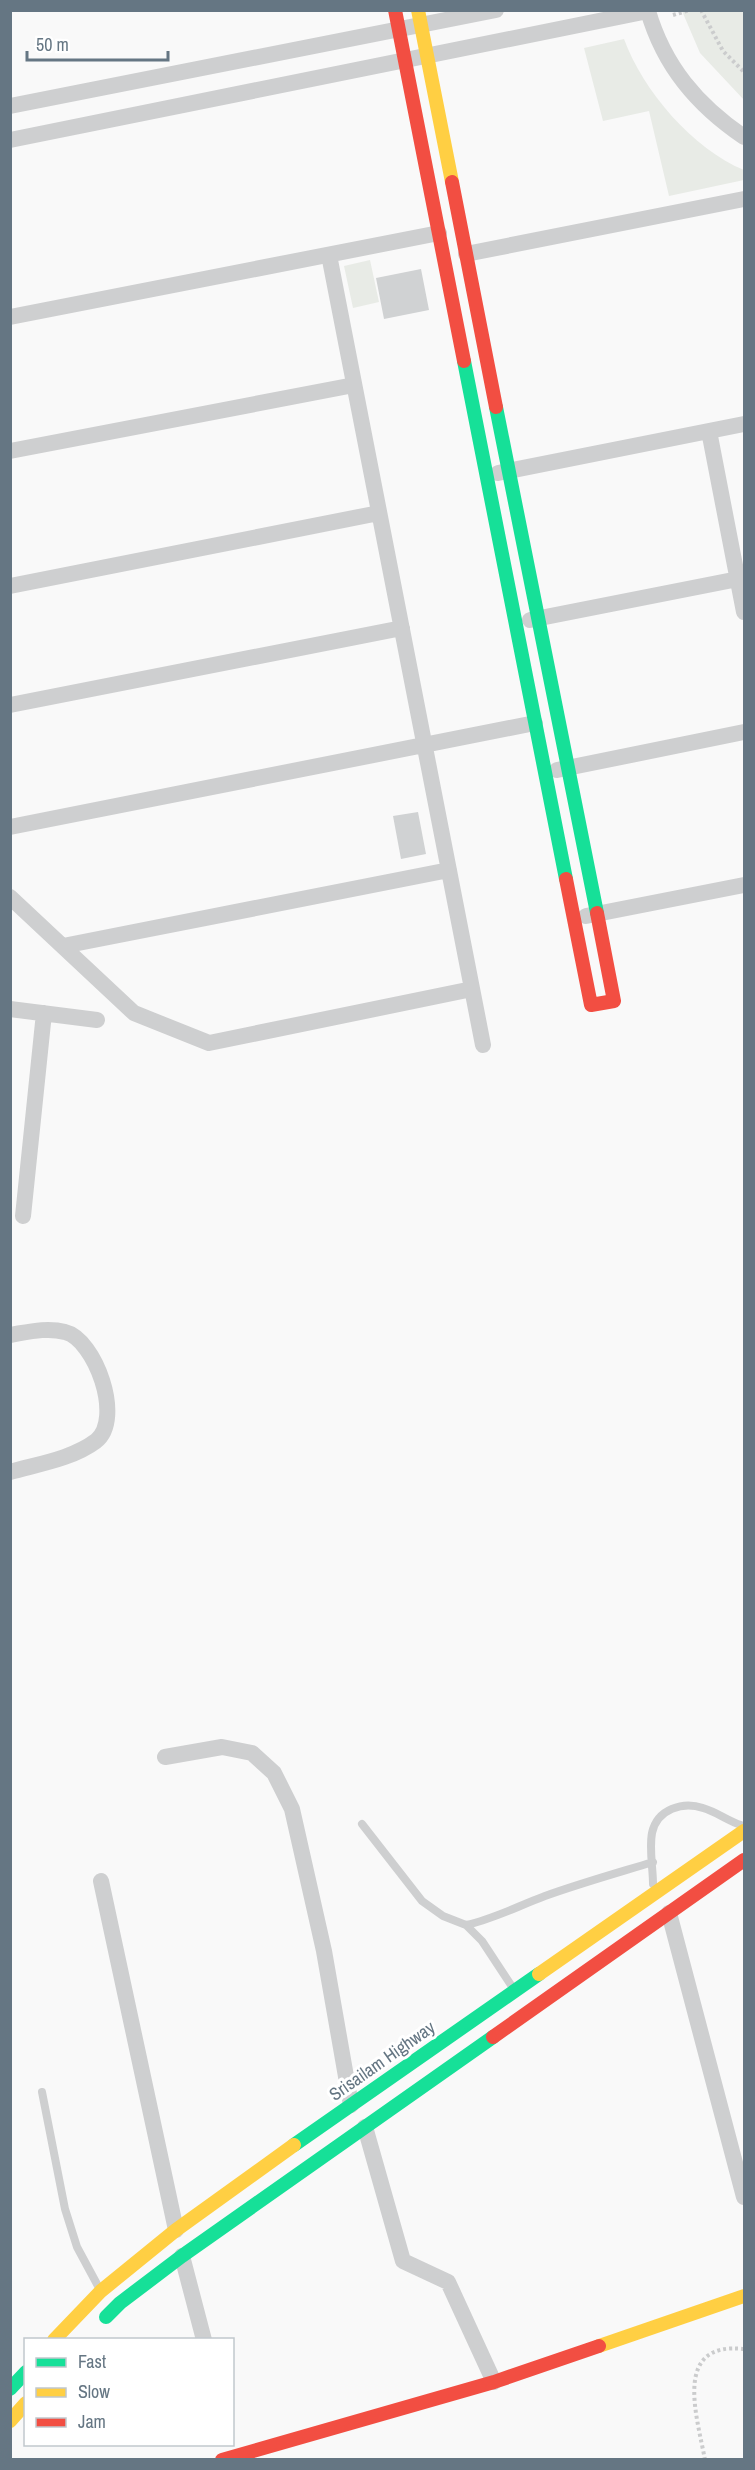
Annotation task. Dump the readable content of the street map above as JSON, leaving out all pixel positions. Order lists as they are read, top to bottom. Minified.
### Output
{"streets":{"main road":["Srisailam Highway"]},"legend":["Fast","Slow","Jam"],"scale_bar":"50 m"}
